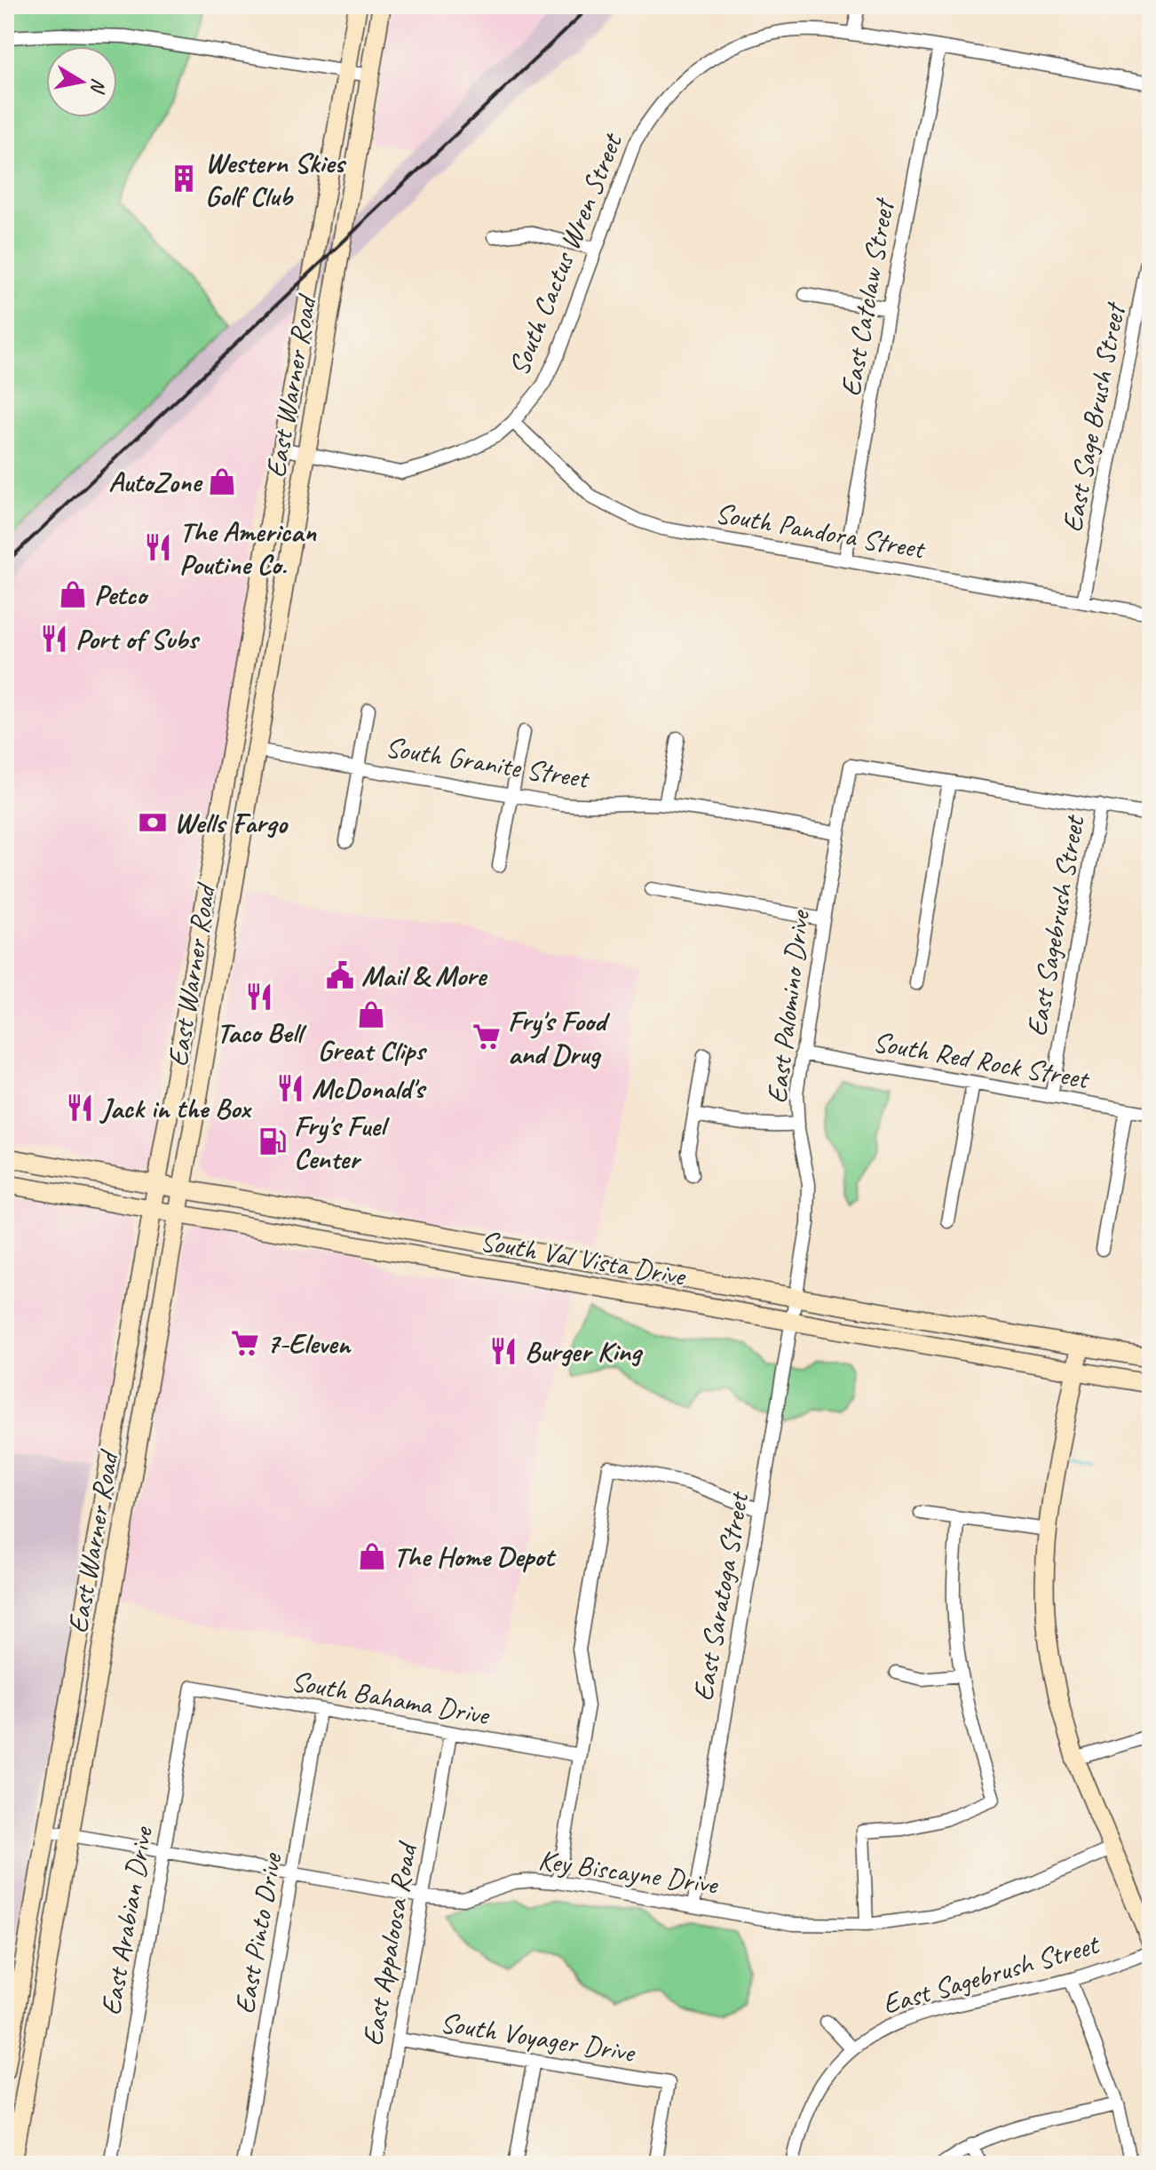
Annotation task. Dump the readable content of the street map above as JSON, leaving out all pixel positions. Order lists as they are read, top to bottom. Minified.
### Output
{"streets":{"main road":["East Warner Road","South Val Vista Drive"],"street":["South Cactus Wren Street","East Catclaw Street","East Sage Brush Street","South Pandora Street","South Granite Street","East Sagebrush Street","East Palomino Drive","South Red Rock Street","East Saratoga Street","South Bahama Drive","Key Biscayne Drive","East Arabian Drive","East Pinto Drive","East Appaloosa Road","South Voyager Drive"]},"crossings":[["South Cactus Wren Street","East Catclaw Street"],["South Cactus Wren Street","East Warner Road"],["South Cactus Wren Street","South Pandora Street"],["East Catclaw Street","South Pandora Street"],["East Warner Road","South Granite Street"],["East Warner Road","South Val Vista Drive"],["East Warner Road","Key Biscayne Drive"],["East Sage Brush Street","South Pandora Street"],["South Granite Street","East Palomino Drive"],["East Sagebrush Street","South Red Rock Street"],["East Palomino Drive","South Red Rock Street"],["East Palomino Drive","South Val Vista Drive"],["East Palomino Drive","East Saratoga Street"],["South Val Vista Drive","East Saratoga Street"],["East Saratoga Street","Key Biscayne Drive"],["South Bahama Drive","East Arabian Drive"],["South Bahama Drive","East Pinto Drive"],["South Bahama Drive","East Appaloosa Road"],["Key Biscayne Drive","East Arabian Drive"],["Key Biscayne Drive","East Pinto Drive"],["Key Biscayne Drive","East Appaloosa Road"],["East Appaloosa Road","South Voyager Drive"]],"places":{"building":["Western Skies Golf Club"],"shop":["AutoZone","Petco","Great Clips","The Home Depot"],"restaurant":["The American Poutine Co.","Port of Subs","Taco Bell","McDonald's","Jack in the Box","Burger King"],"bank":["Wells Fargo"],"public building":["Mail & More"],"supermarket":["Fry's Food and Drug","7-Eleven"],"fuel station":["Fry's Fuel Center"]},"north":"right"}
